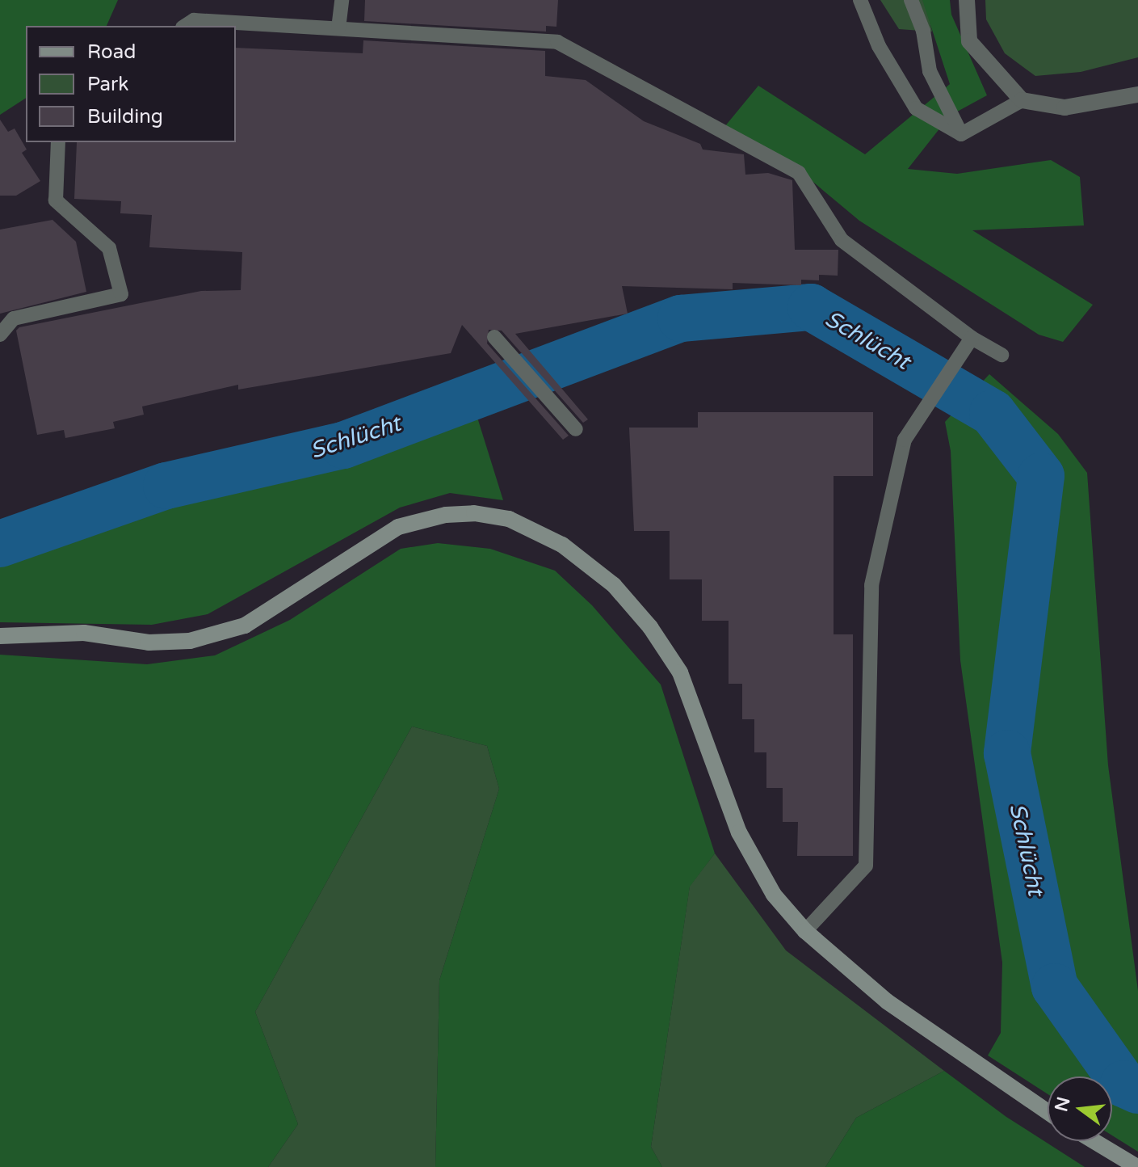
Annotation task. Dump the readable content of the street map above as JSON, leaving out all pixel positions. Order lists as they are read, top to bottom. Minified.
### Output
{"water":["Schlücht"],"legend":["Road","Park","Building"],"north":"left"}
